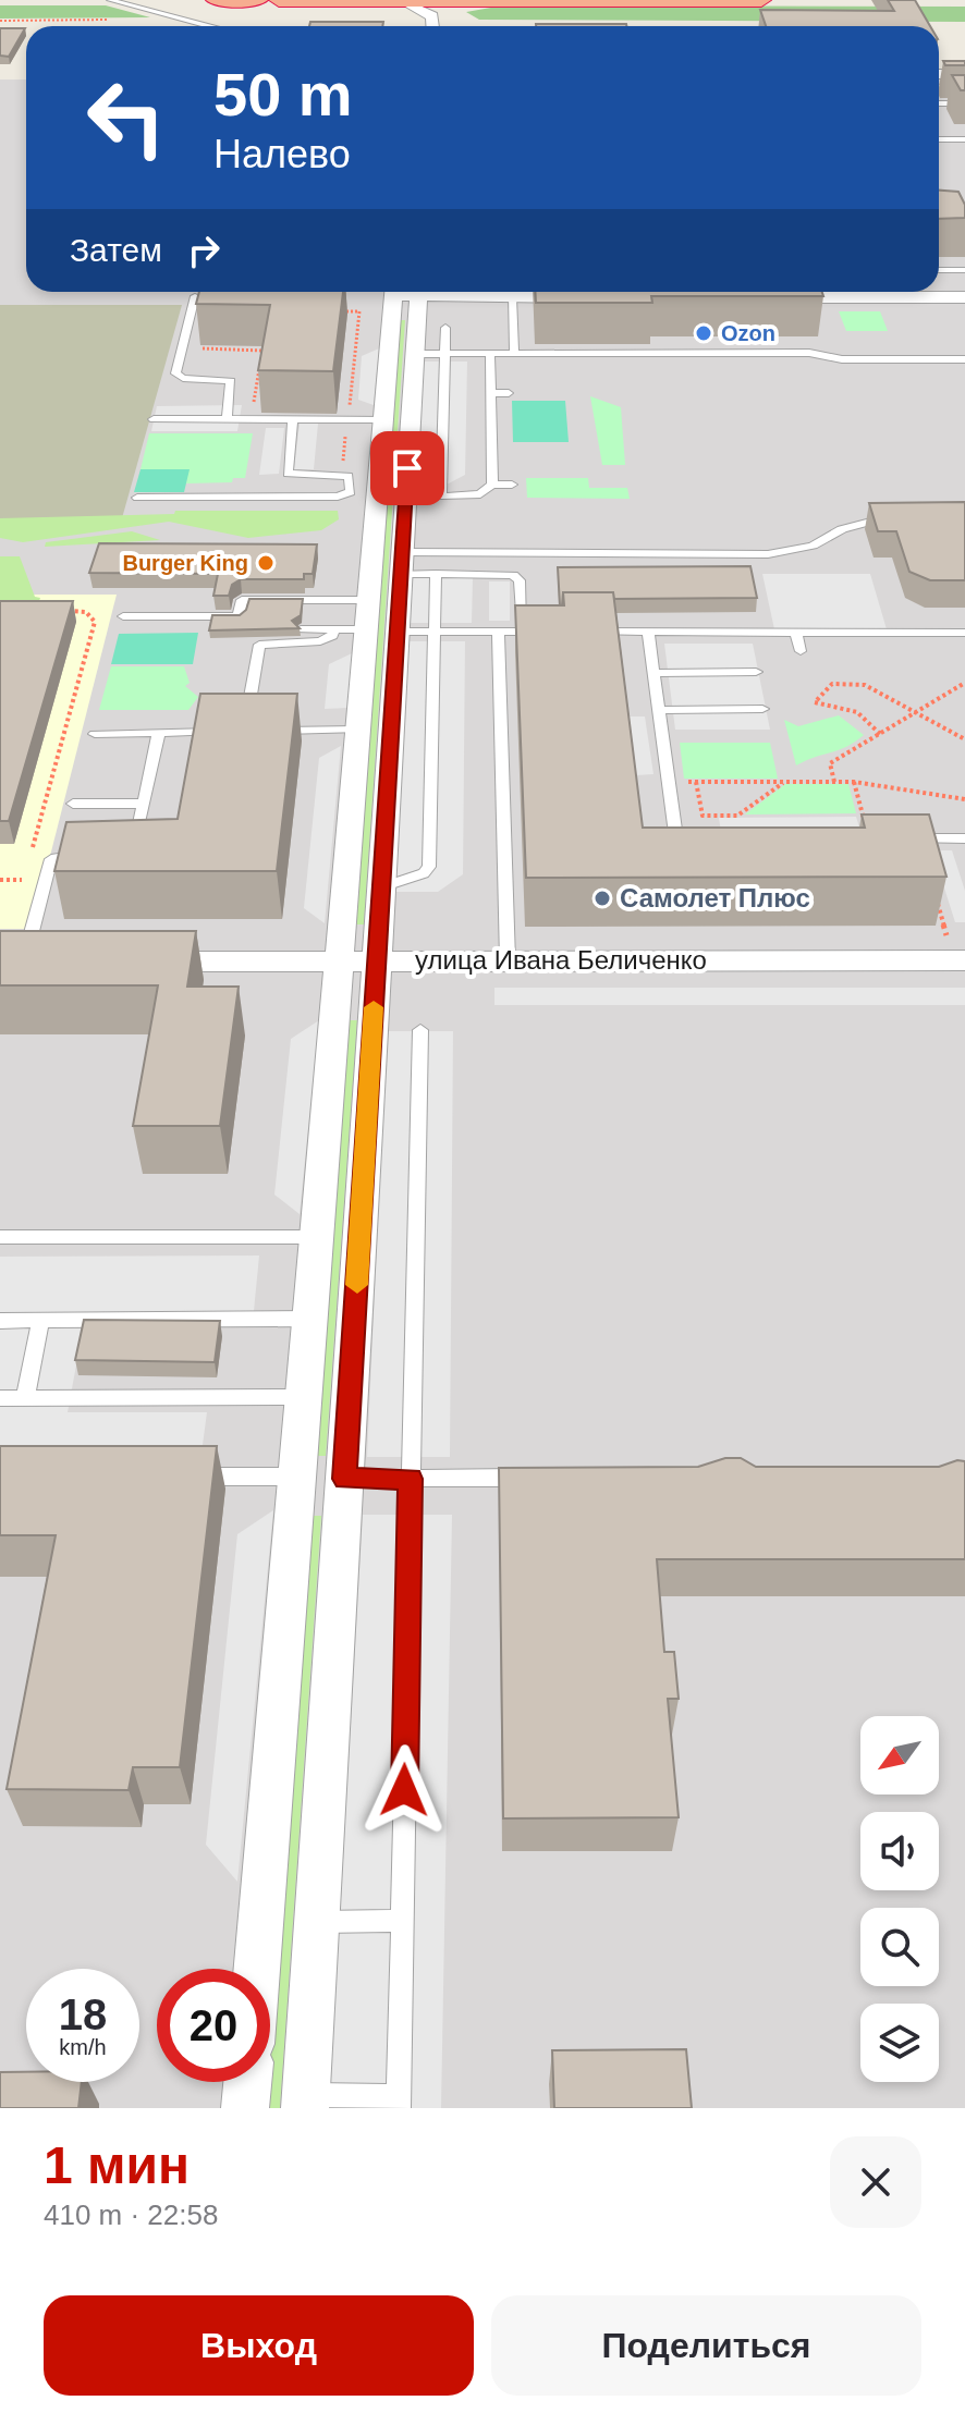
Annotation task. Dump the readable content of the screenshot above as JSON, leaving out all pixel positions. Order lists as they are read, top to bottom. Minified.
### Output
{"streets":{"street":["улица Ивана Беличенко"]},"places":["Ozon","Burger King","Самолет Плюс"],"north":"bottom left","page":{"turn":["50 m","Налево"],"then":"Затем","speed":"18 km/h","limit":"20","heading":["1 мин","410 m · 22:58"],"buttons":["Выход","Поделиться"]}}
